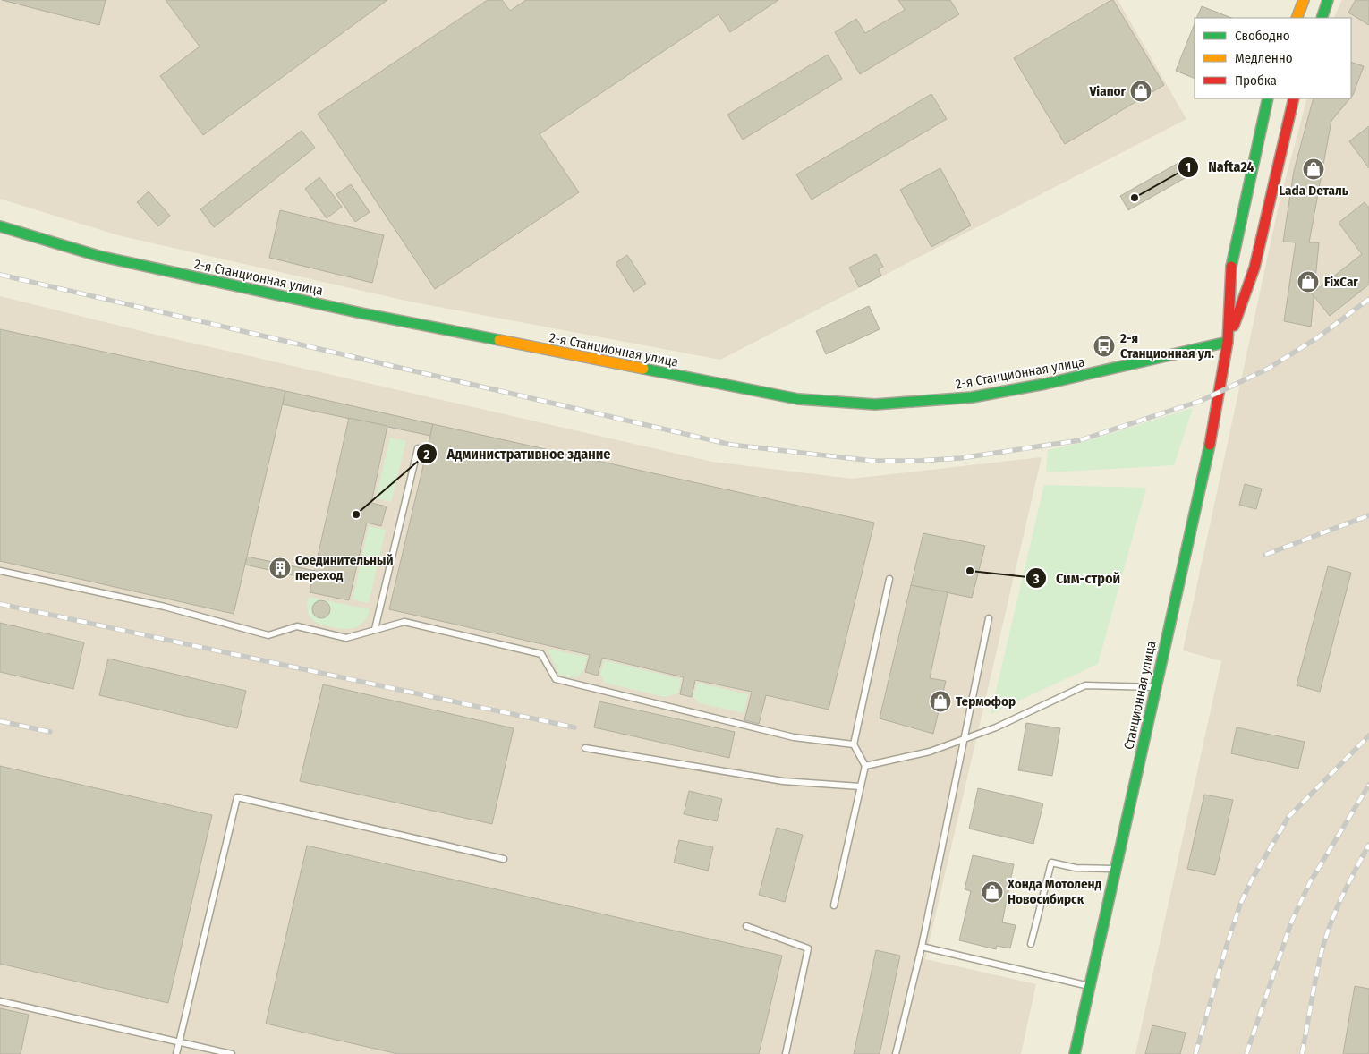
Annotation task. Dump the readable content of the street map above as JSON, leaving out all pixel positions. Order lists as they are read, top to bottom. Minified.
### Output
{"streets":{"main road":["2-я Станционная улица","Станционная улица"]},"crossings":[["2-я Станционная улица","Станционная улица"]],"places":{"shop":["Vianor","Lada Dеталь","FixCar","Термофор","Хонда Мотоленд Новосибирск"],"other":["Nafta24","Административное здание","Сим-строй"],"bus stop":["2-я Станционная ул."],"building":["Соединительный переход"]},"legend":["Свободно","Медленно","Пробка"]}
